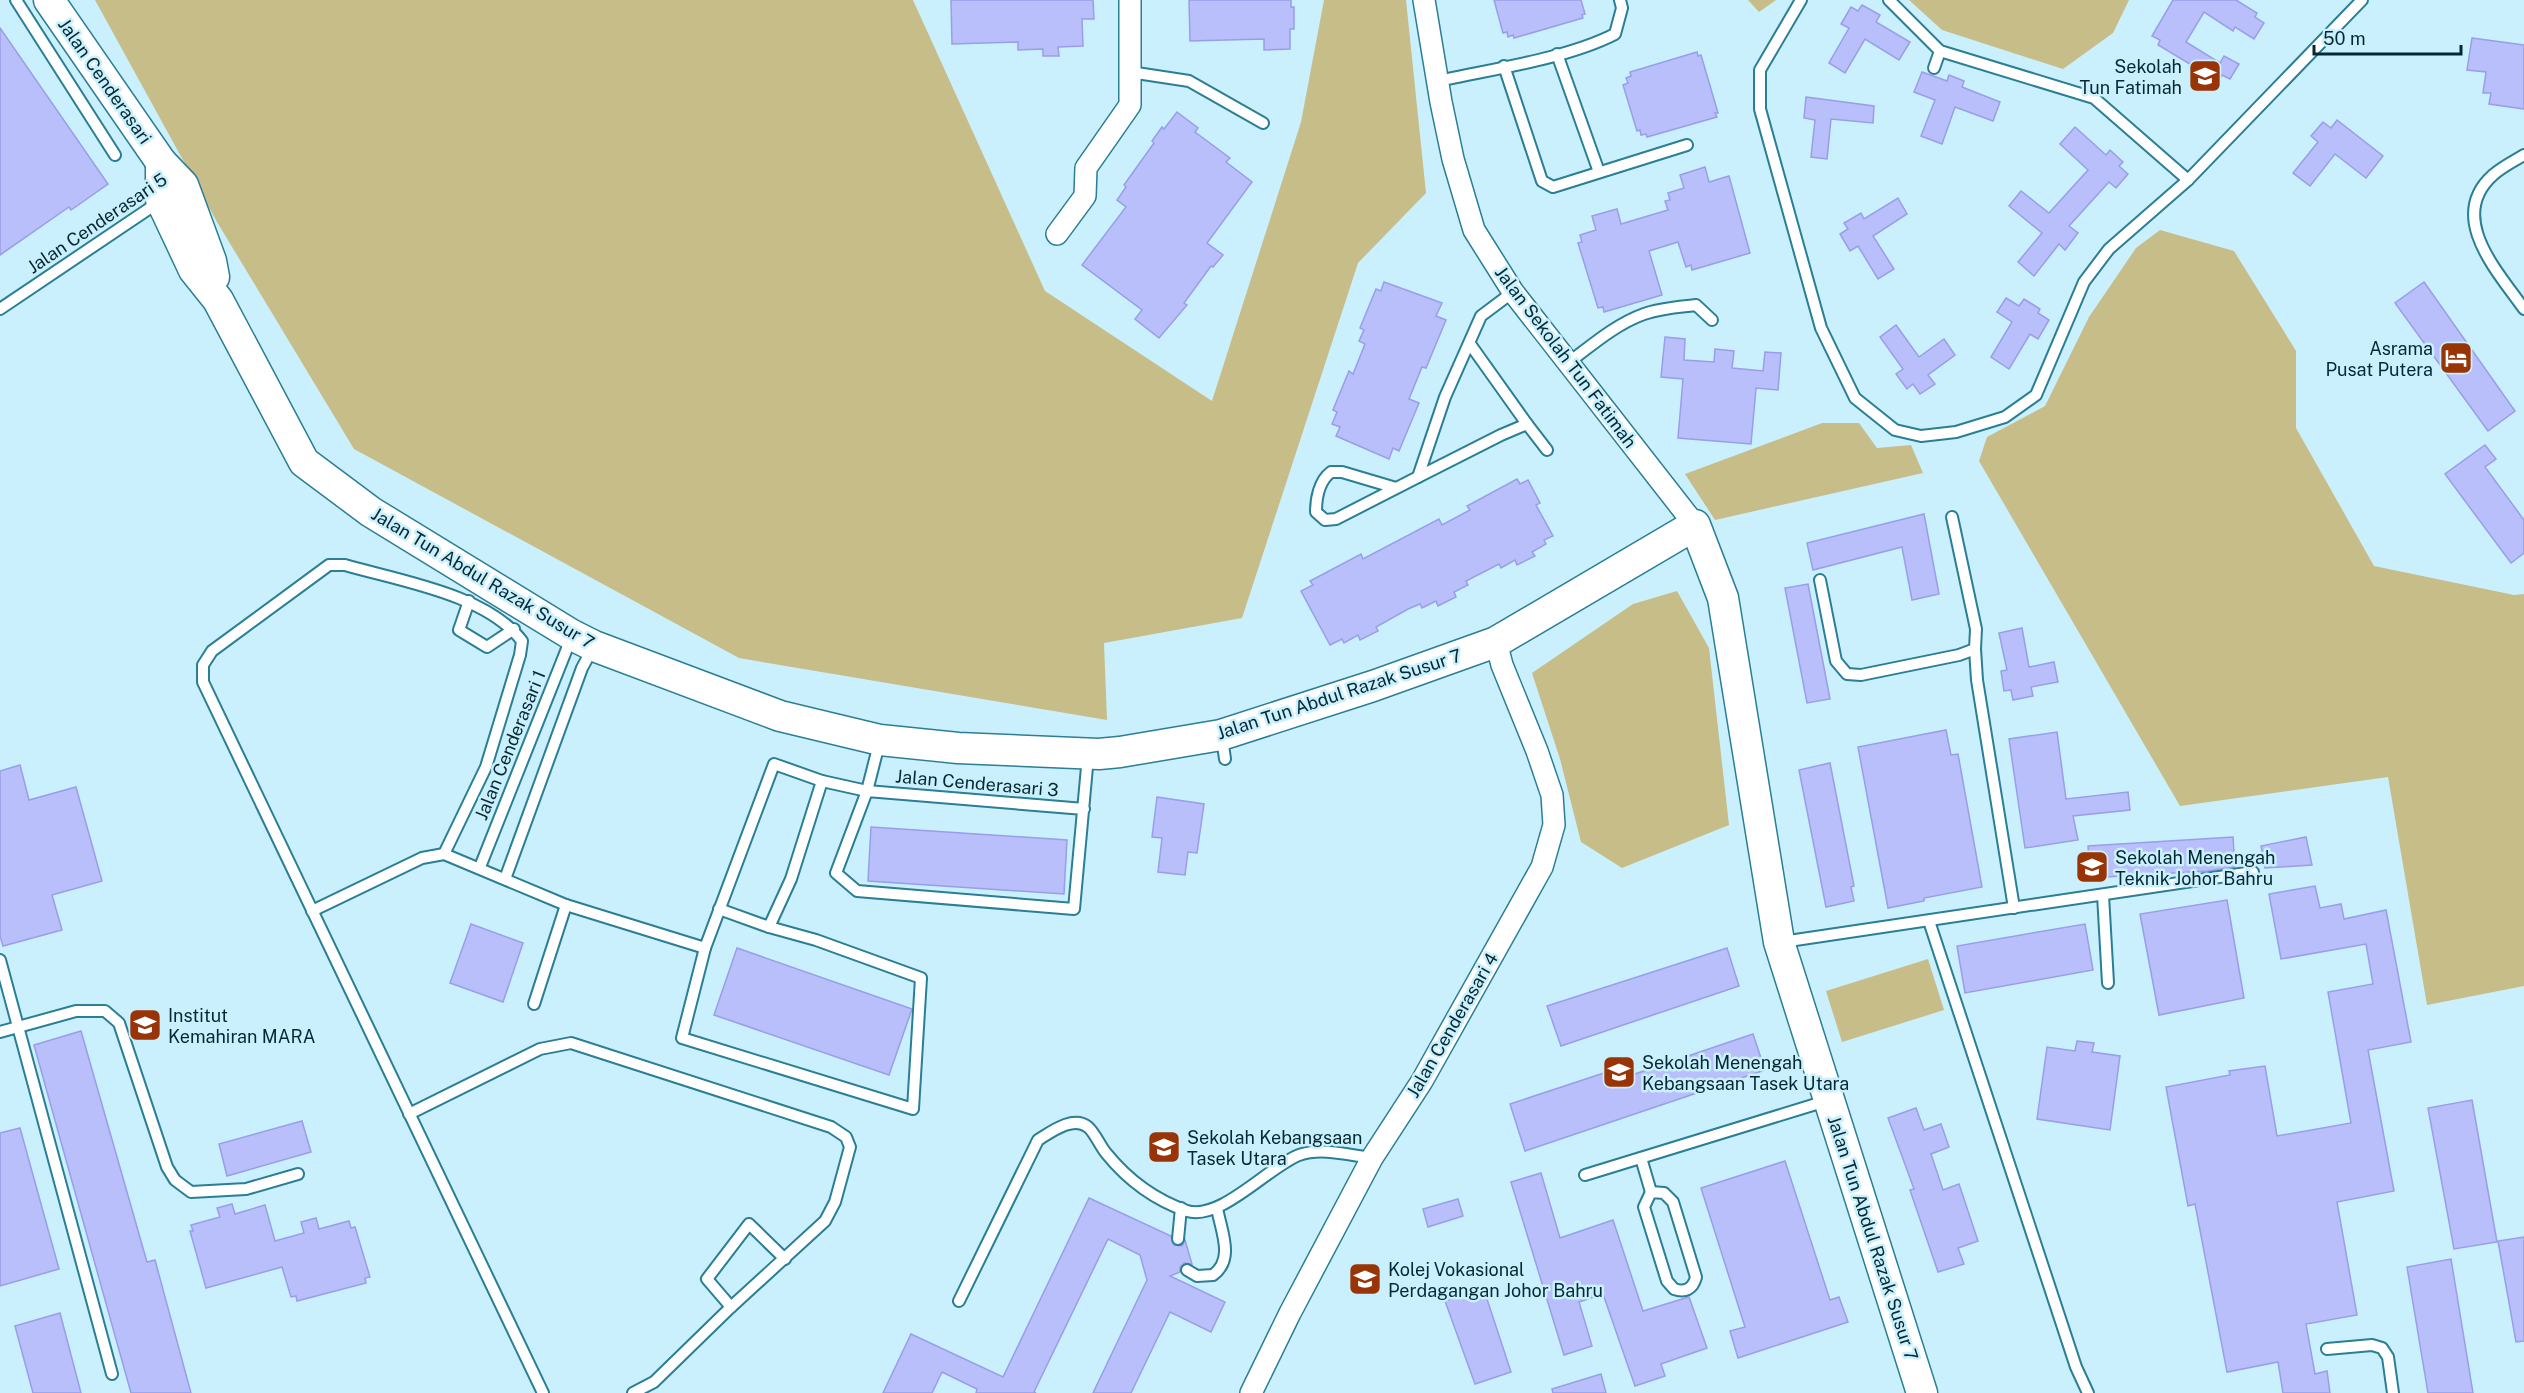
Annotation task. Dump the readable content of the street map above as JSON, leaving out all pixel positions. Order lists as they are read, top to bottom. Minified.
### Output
{"streets":{"street":["Jalan Cenderasari","Jalan Sekolah Tun Fatimah","Jalan Tun Abdul Razak Susur 7","Jalan Cenderasari 4"],"lane":["Jalan Cenderasari 5","Jalan Cenderasari 1","Jalan Cenderasari 3"]},"crossings":[["Jalan Cenderasari","Jalan Cenderasari 5"],["Jalan Cenderasari","Jalan Tun Abdul Razak Susur 7"],["Jalan Cenderasari 5","Jalan Tun Abdul Razak Susur 7"],["Jalan Sekolah Tun Fatimah","Jalan Tun Abdul Razak Susur 7"],["Jalan Tun Abdul Razak Susur 7","Jalan Cenderasari 1"],["Jalan Tun Abdul Razak Susur 7","Jalan Cenderasari 4"]],"places":{"school or university":["Sekolah Tun Fatimah","Sekolah Menengah Teknik Johor Bahru","Institut Kemahiran MARA","Sekolah Menengah Kebangsaan Tasek Utara","Sekolah Kebangsaan Tasek Utara","Kolej Vokasional Perdagangan Johor Bahru"],"hotel":["Asrama Pusat Putera"]},"scale_bar":"50 m"}
